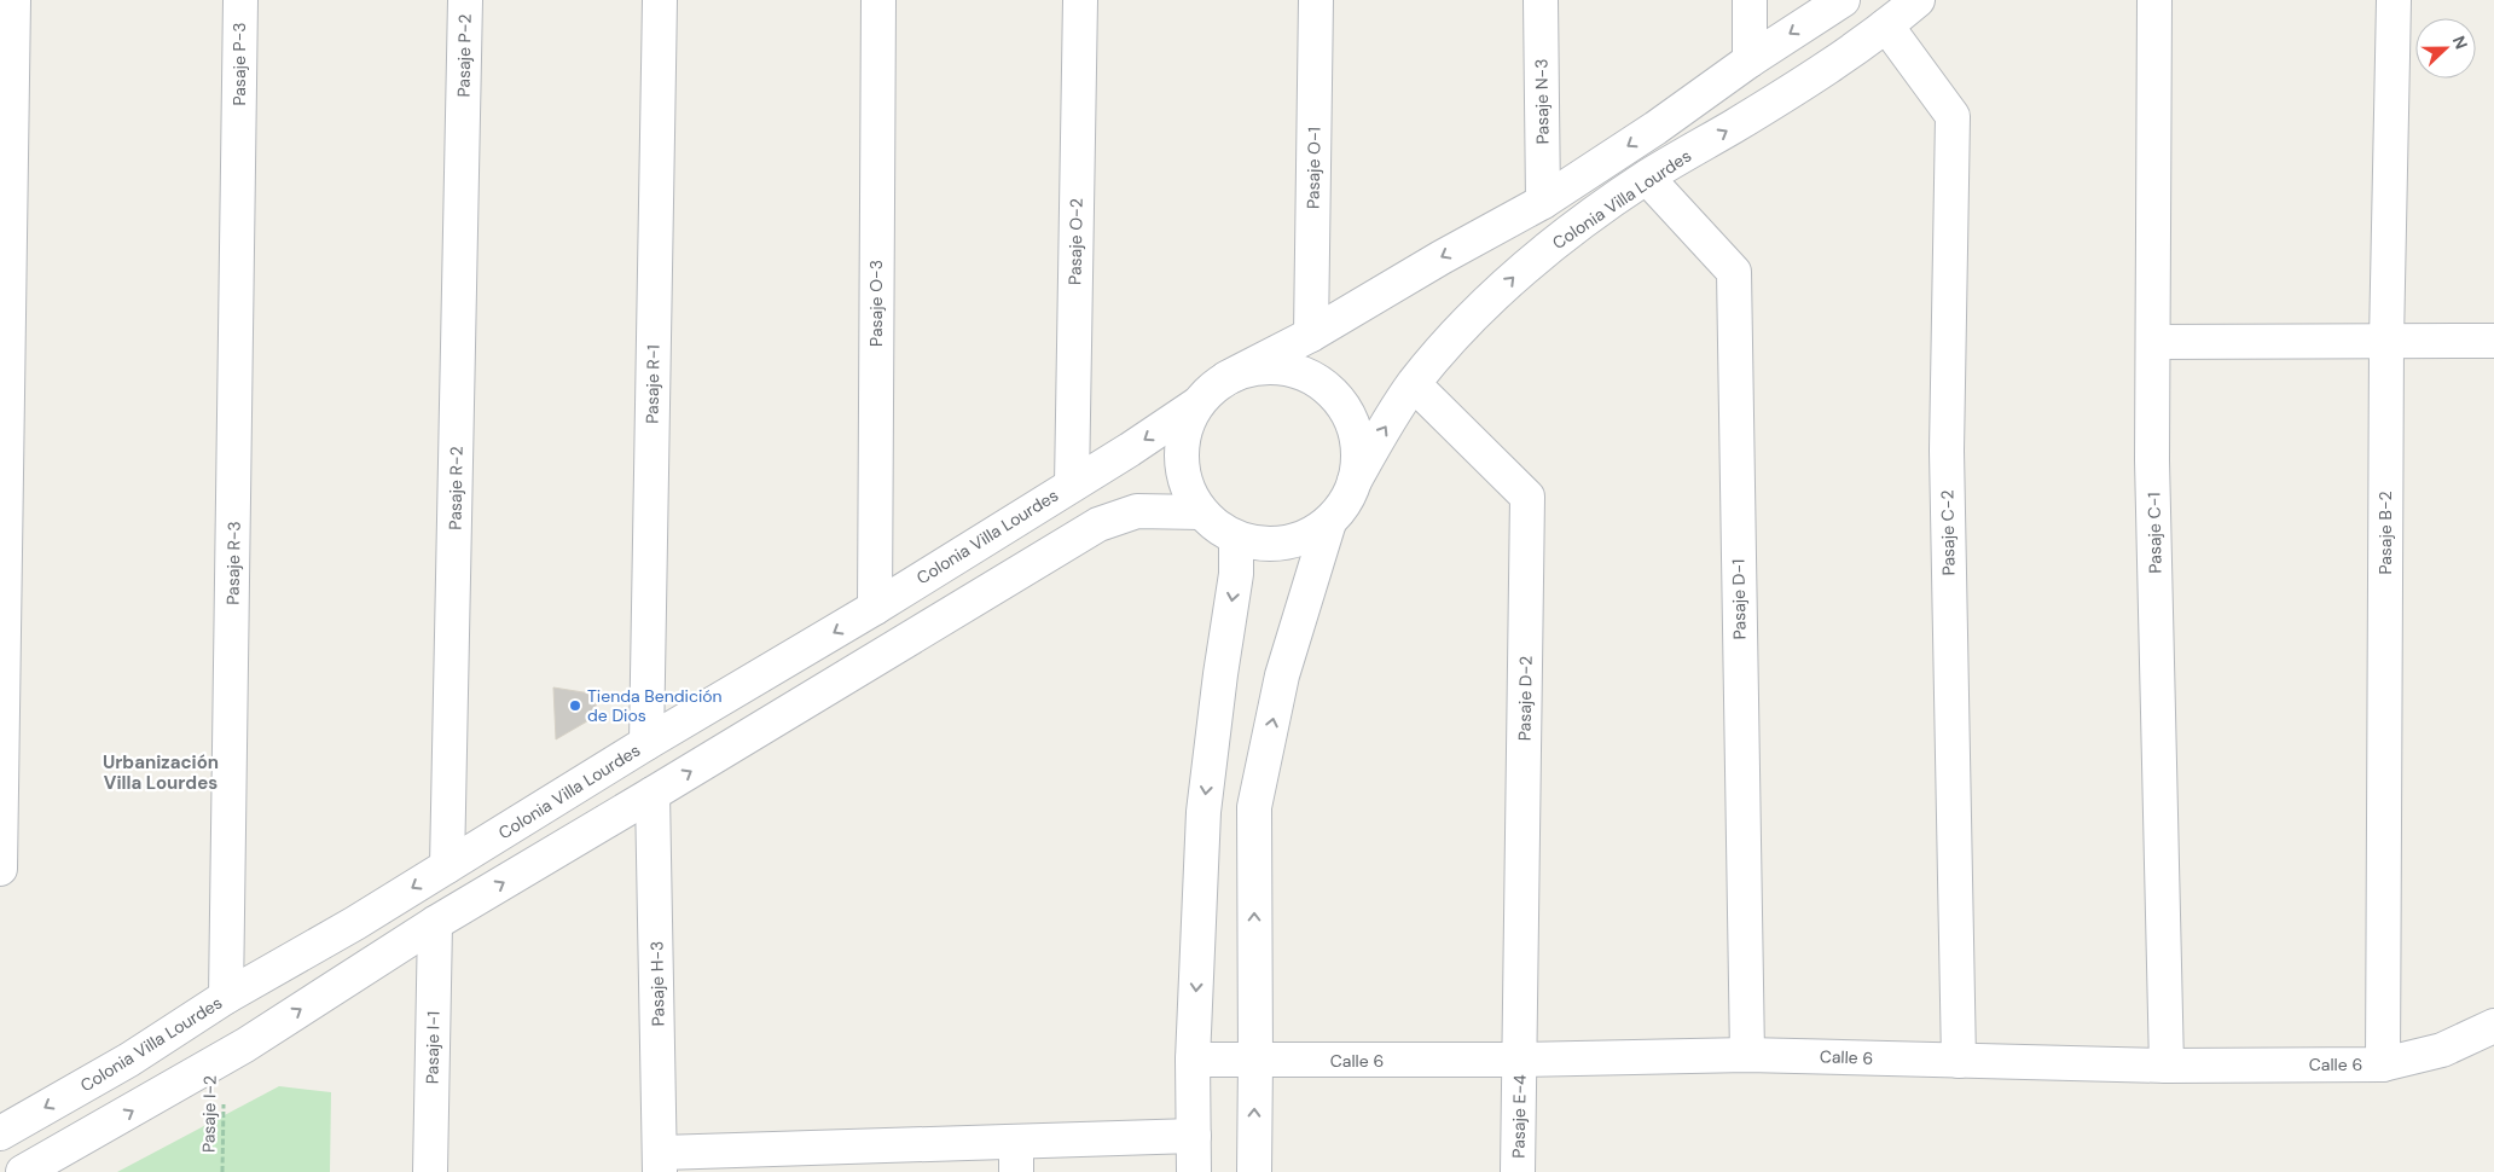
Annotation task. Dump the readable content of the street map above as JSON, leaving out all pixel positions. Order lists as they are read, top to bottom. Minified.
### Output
{"streets":{"street":["Pasaje P-2","Pasaje P-3","Pasaje N-3","Pasaje O-1","Colonia Villa Lourdes","Pasaje O-2","Pasaje O-3","Pasaje R-1","Pasaje R-2","Pasaje C-2","Pasaje C-1","Pasaje B-2","Pasaje R-3","Pasaje D-1","Pasaje D-2","Pasaje H-3","Pasaje I-1","Calle 6","Pasaje E-4"],"path":["Pasaje I-2"]},"crossings":[["Pasaje P-2","Pasaje R-2"],["Pasaje P-3","Pasaje R-3"],["Colonia Villa Lourdes","Pasaje O-2"],["Colonia Villa Lourdes","Pasaje O-3"],["Colonia Villa Lourdes","Pasaje R-1"],["Colonia Villa Lourdes","Pasaje R-2"],["Colonia Villa Lourdes","Pasaje C-2"],["Colonia Villa Lourdes","Pasaje R-3"],["Colonia Villa Lourdes","Pasaje D-1"],["Colonia Villa Lourdes","Pasaje D-2"],["Pasaje C-2","Calle 6"],["Pasaje C-1","Calle 6"],["Pasaje B-2","Calle 6"],["Pasaje D-1","Calle 6"],["Pasaje D-2","Calle 6"],["Pasaje D-2","Pasaje E-4"],["Calle 6","Pasaje E-4"]],"districts":["Urbanización Villa Lourdes"],"places":["Tienda Bendición de Dios"],"north":"right"}
